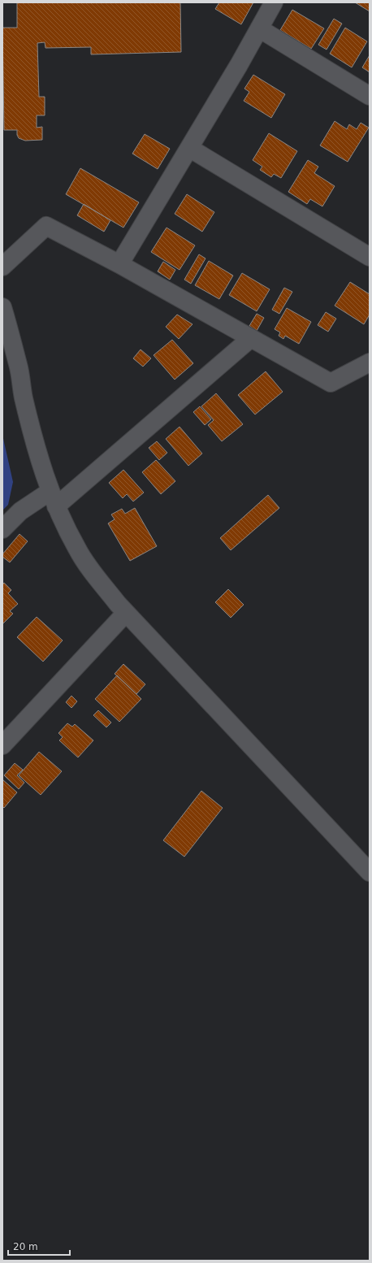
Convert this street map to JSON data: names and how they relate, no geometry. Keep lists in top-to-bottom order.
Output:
{
  "scale_bar": "20 m"
}
